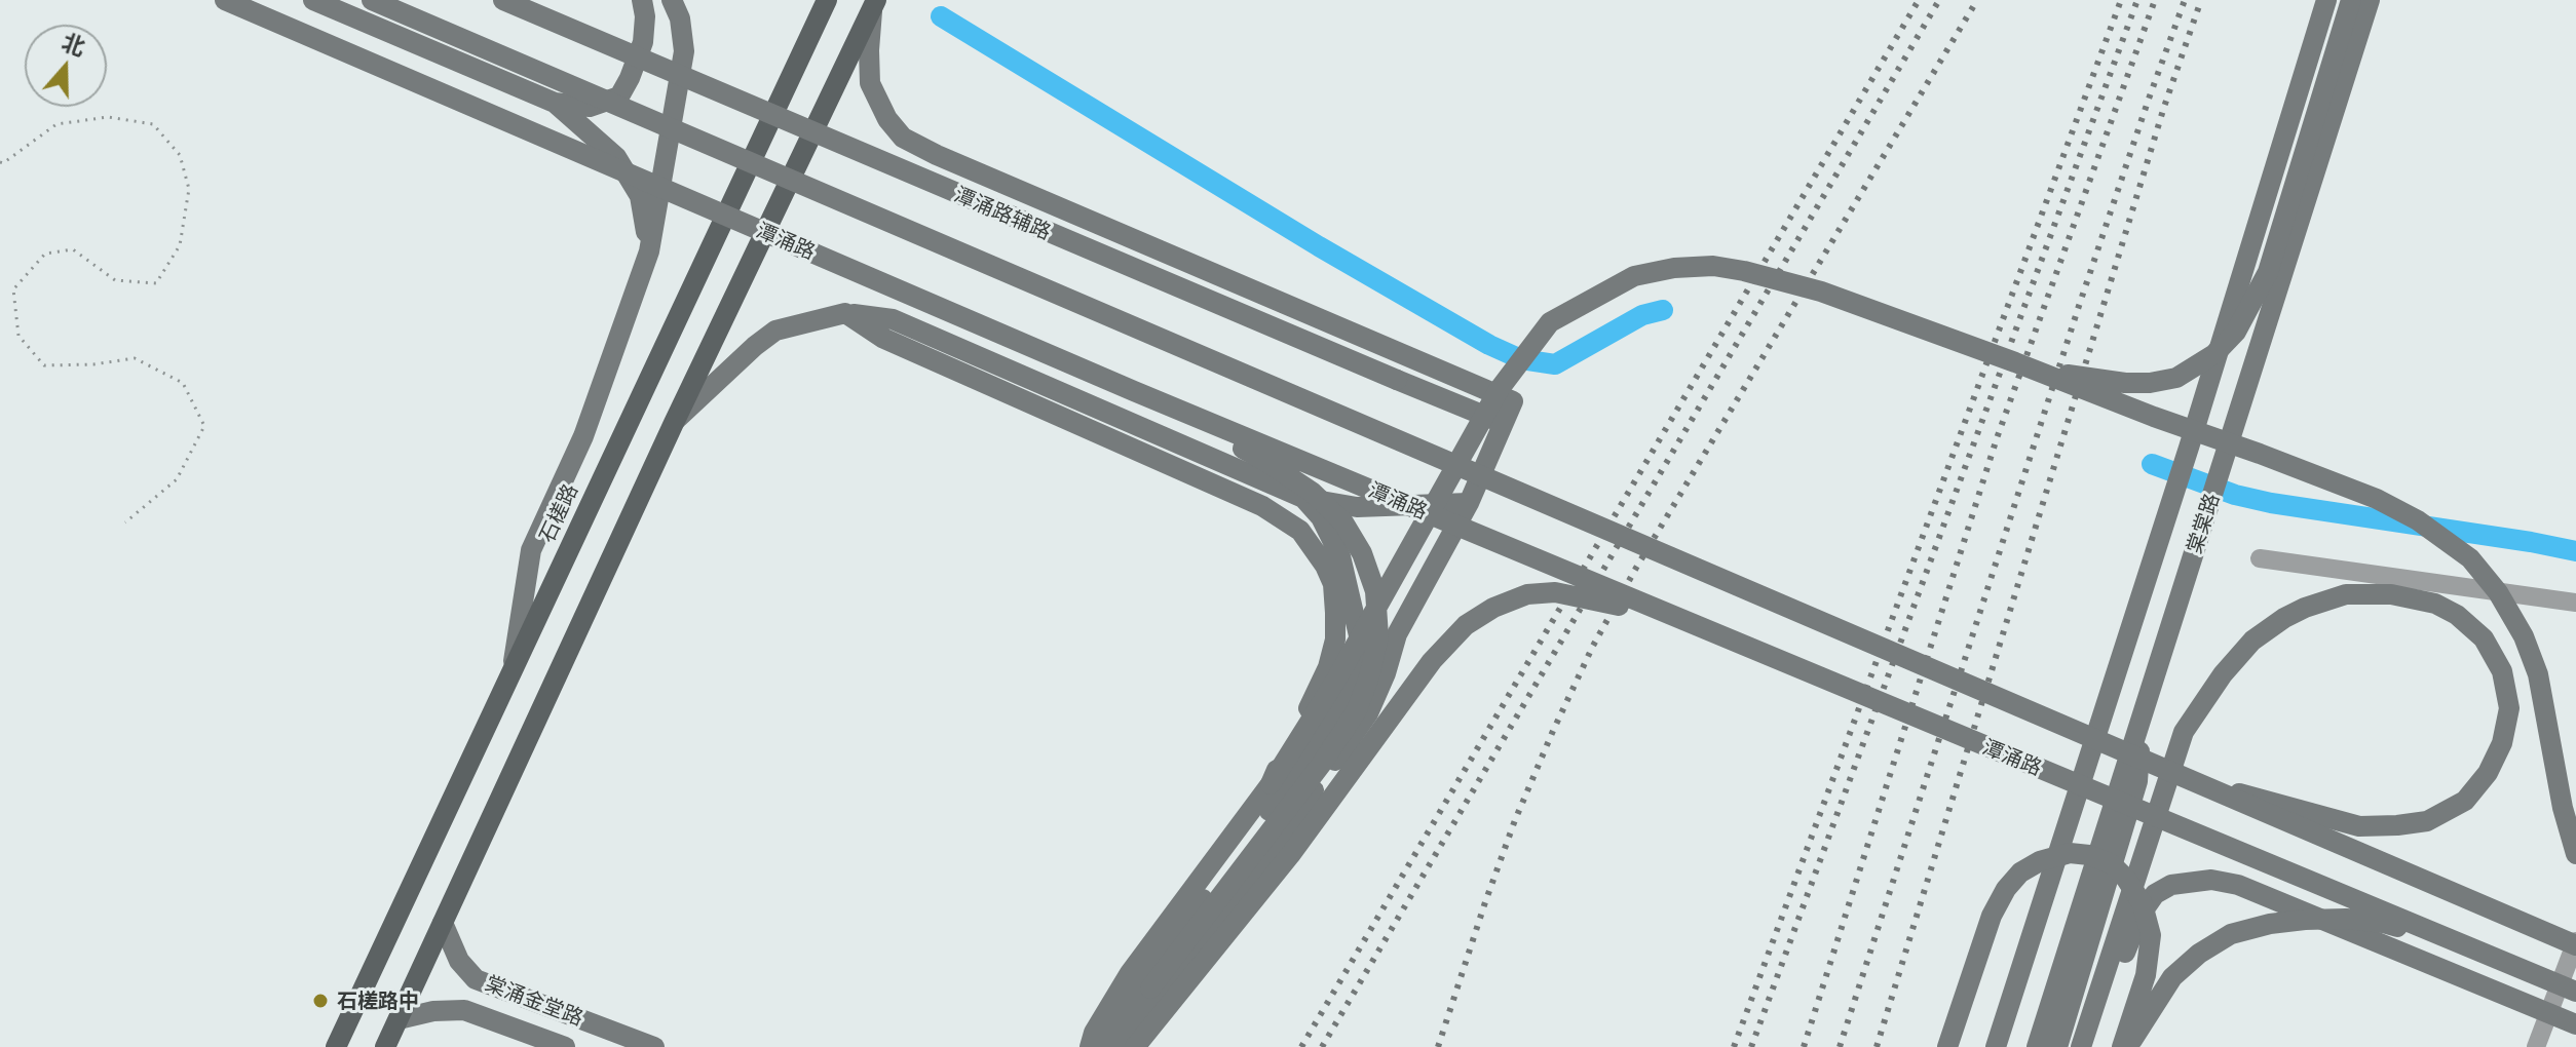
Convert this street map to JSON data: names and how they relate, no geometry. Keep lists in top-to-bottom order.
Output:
{
  "streets": {
    "main road": [
      "潭涌路辅路",
      "潭涌路",
      "石槎路",
      "棠棠路",
      "棠涌金堂路"
    ]
  },
  "places": ["石槎路中"],
  "north": "top"
}
